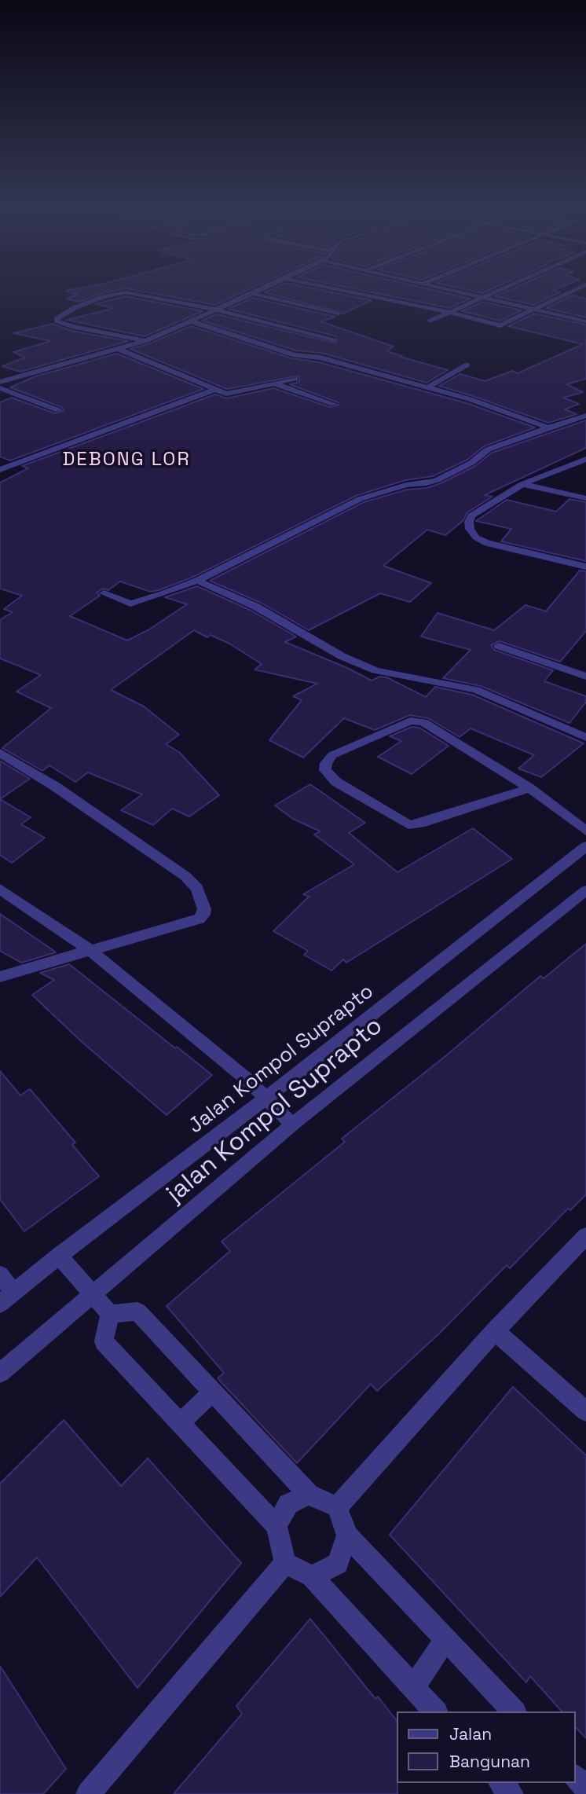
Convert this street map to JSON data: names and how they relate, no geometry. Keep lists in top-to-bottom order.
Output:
{
  "streets": {
    "street": ["Jalan Kompol Suprapto", "jalan Kompol Suprapto"]
  },
  "districts": ["DEBONG LOR"],
  "legend": ["Jalan", "Bangunan"]
}
